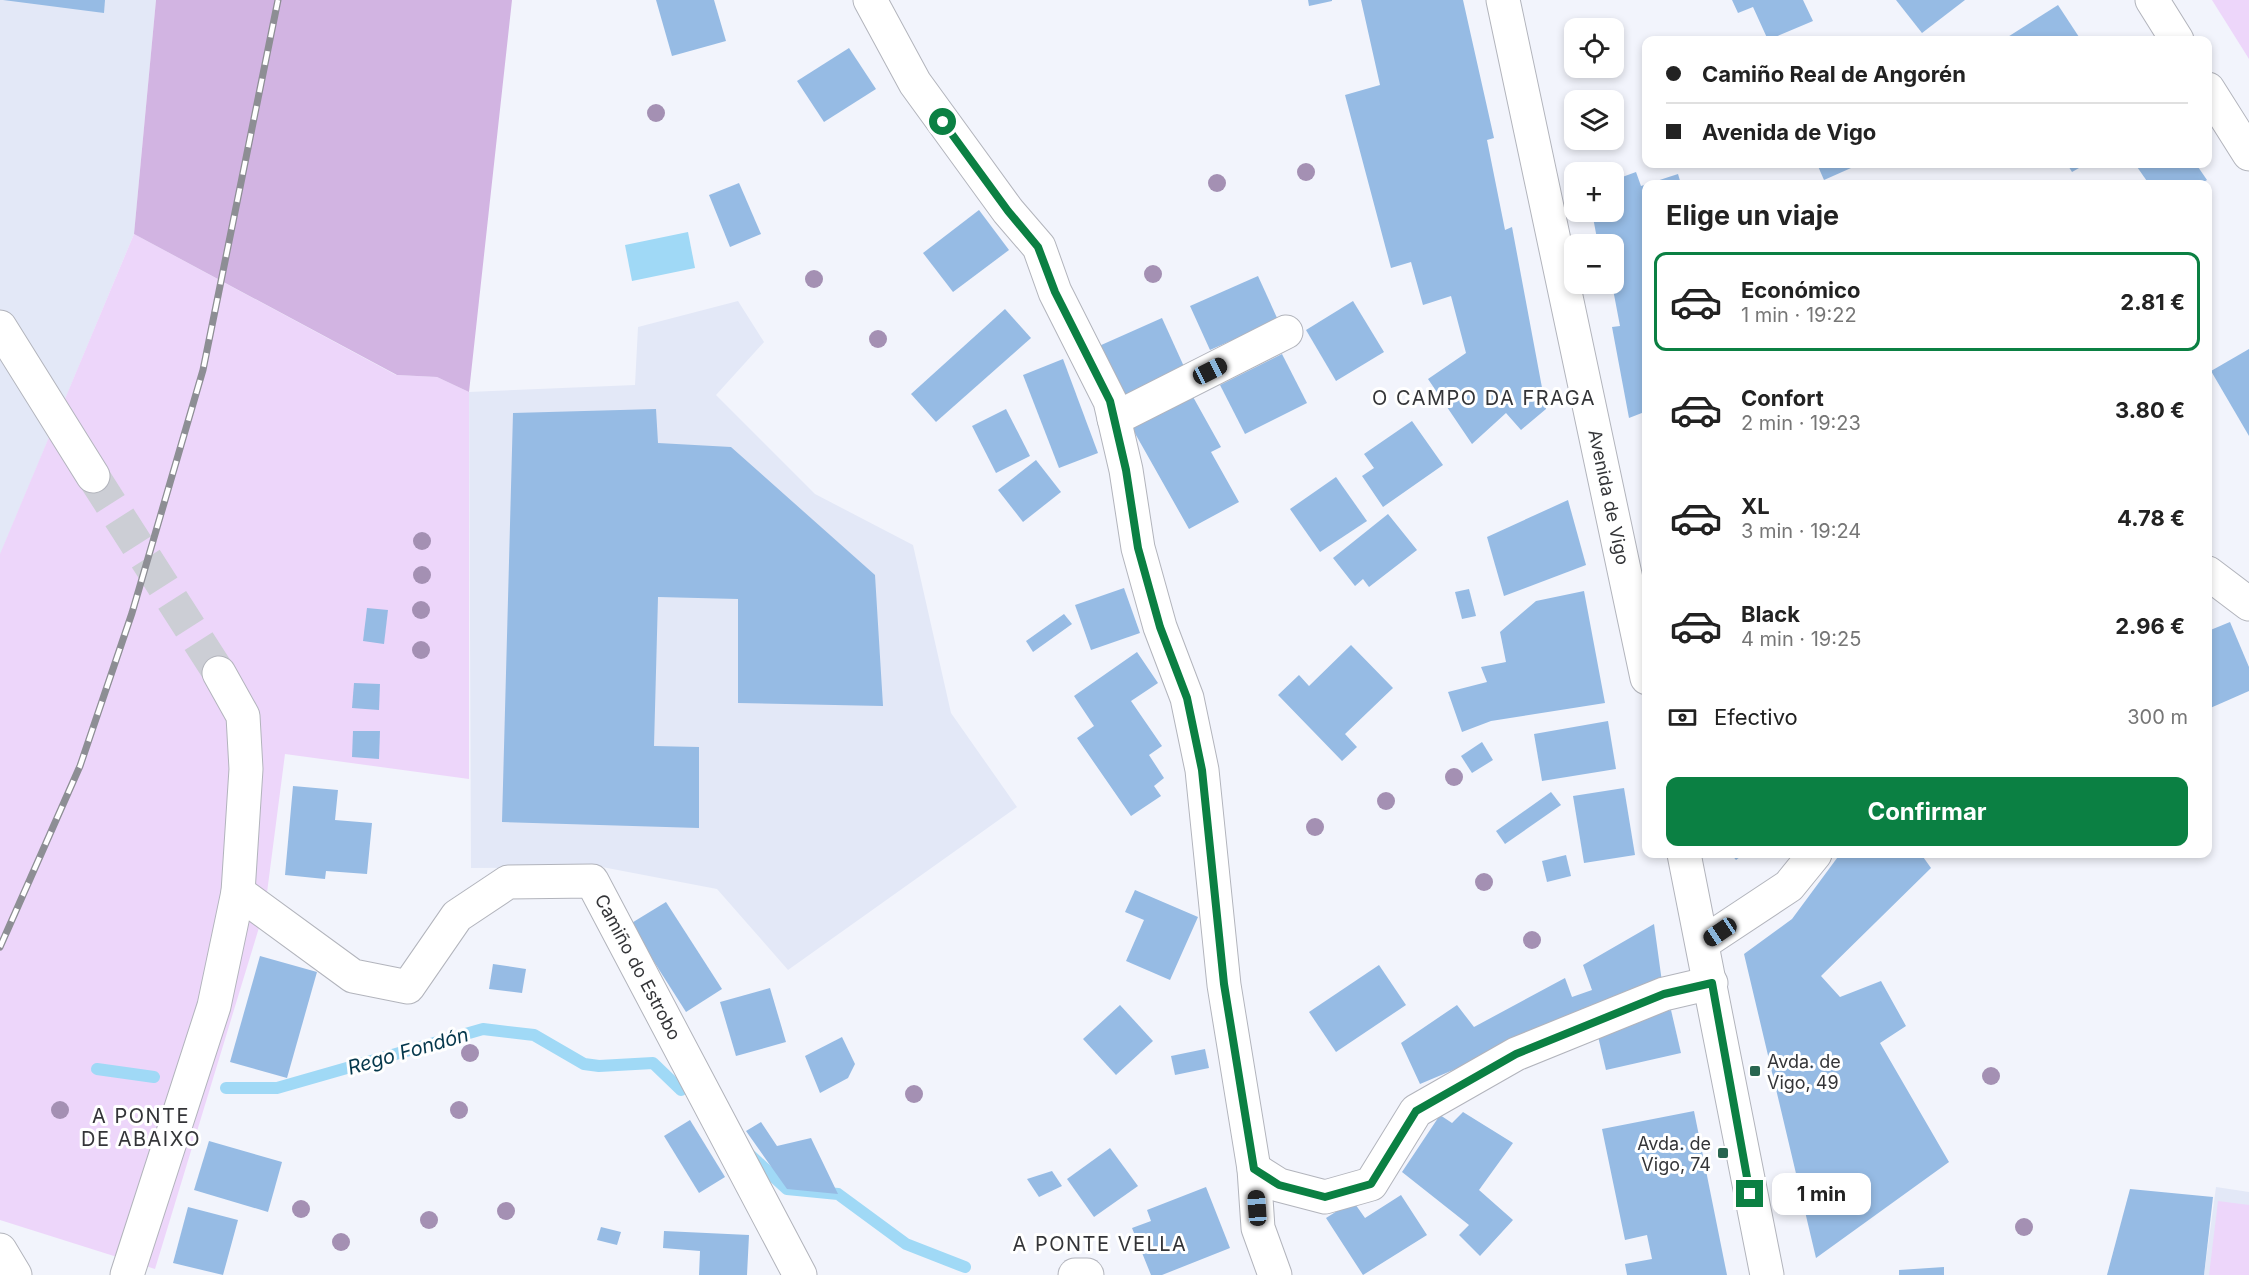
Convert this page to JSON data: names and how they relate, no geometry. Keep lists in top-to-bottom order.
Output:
{
  "streets": {
    "main road": ["Avenida de Vigo", "Camiño do Estrobo"]
  },
  "districts": ["O CAMPO DA FRAGA", "A PONTE DE ABAIXO", "A PONTE VELLA"],
  "water": ["Rego Fondón"],
  "places": {
    "transit": ["Avda. de Vigo, 49", "Avda. de Vigo, 74"]
  },
  "page": {
    "map_buttons": ["+", "−"],
    "banner": ["Camiño Real de Angorén", "Avenida de Vigo"],
    "heading": "Elige un viaje",
    "list": [
      {
        "name": "Económico",
        "note": "1 min · 19:22",
        "value": "2.81 €"
      },
      {
        "name": "Confort",
        "note": "2 min · 19:23",
        "value": "3.80 €"
      },
      {
        "name": "XL",
        "note": "3 min · 19:24",
        "value": "4.78 €"
      },
      {
        "name": "Black",
        "note": "4 min · 19:25",
        "value": "2.96 €"
      }
    ],
    "pay": ["Efectivo", "300 m"],
    "buttons": "Confirmar",
    "bubble": "1 min"
  }
}
